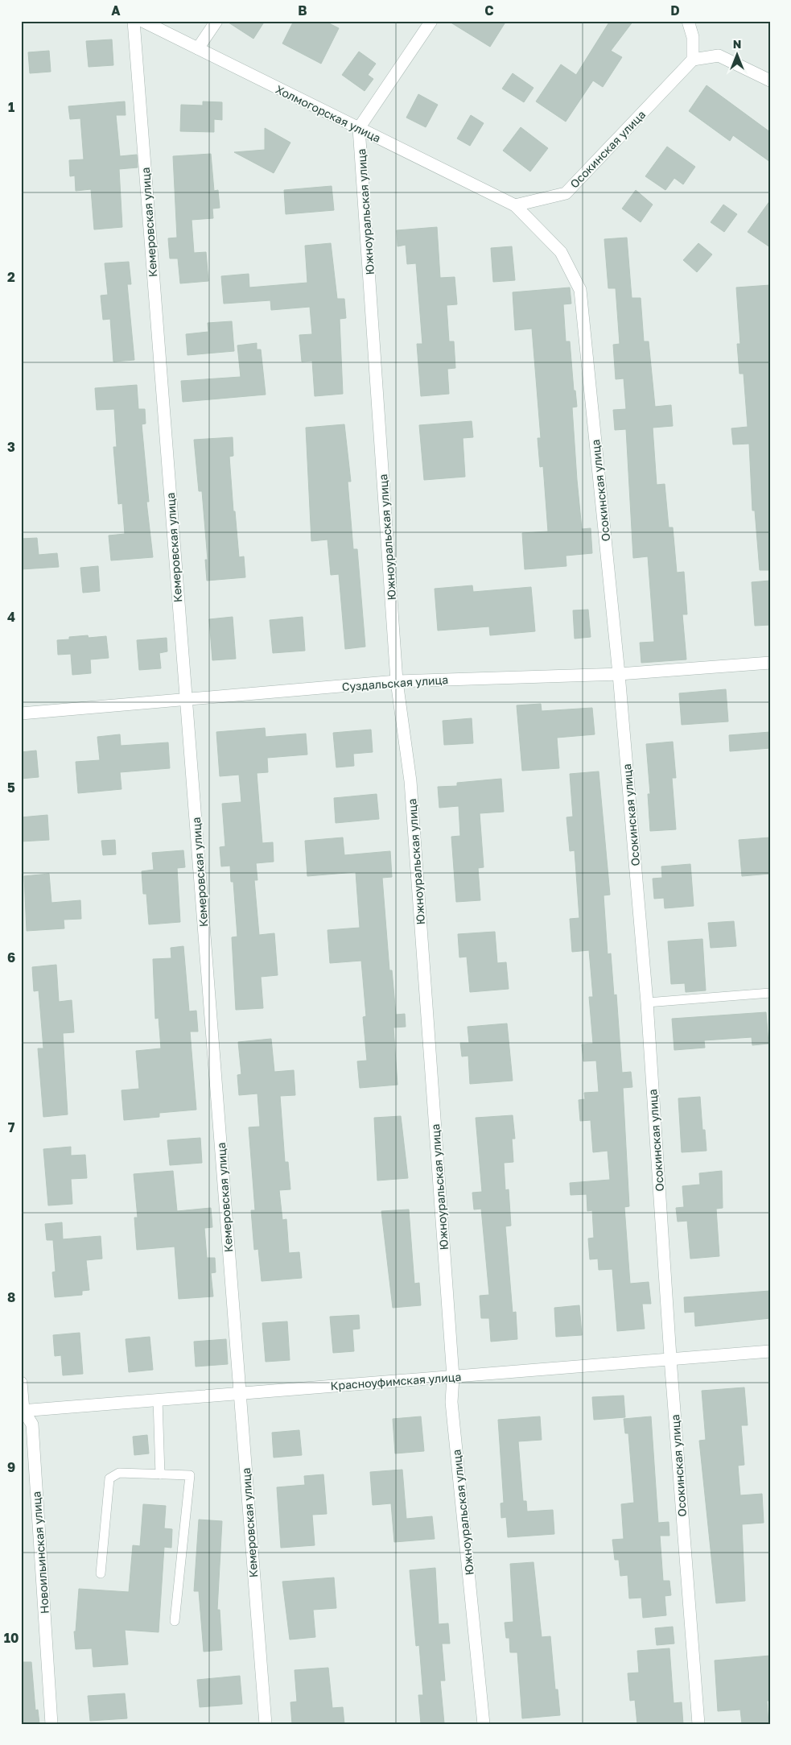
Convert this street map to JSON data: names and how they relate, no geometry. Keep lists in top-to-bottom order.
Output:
{
  "streets": {
    "street": [
      "Холмогорская улица",
      "Осокинская улица",
      "Южноуральская улица",
      "Кемеровская улица",
      "Суздальская улица",
      "Красноуфимская улица",
      "Новоильинская улица"
    ]
  },
  "crossings": [
    ["Холмогорская улица", "Осокинская улица"],
    ["Холмогорская улица", "Южноуральская улица"],
    ["Осокинская улица", "Суздальская улица"],
    ["Осокинская улица", "Красноуфимская улица"],
    ["Южноуральская улица", "Суздальская улица"],
    ["Южноуральская улица", "Красноуфимская улица"],
    ["Кемеровская улица", "Суздальская улица"],
    ["Кемеровская улица", "Красноуфимская улица"],
    ["Красноуфимская улица", "Новоильинская улица"]
  ],
  "north": "top",
  "grid": {
    "columns": [
      "A",
      "B",
      "C",
      "D"
    ],
    "rows": [
      "1",
      "2",
      "3",
      "4",
      "5",
      "6",
      "7",
      "8",
      "9",
      "10"
    ]
  }
}
